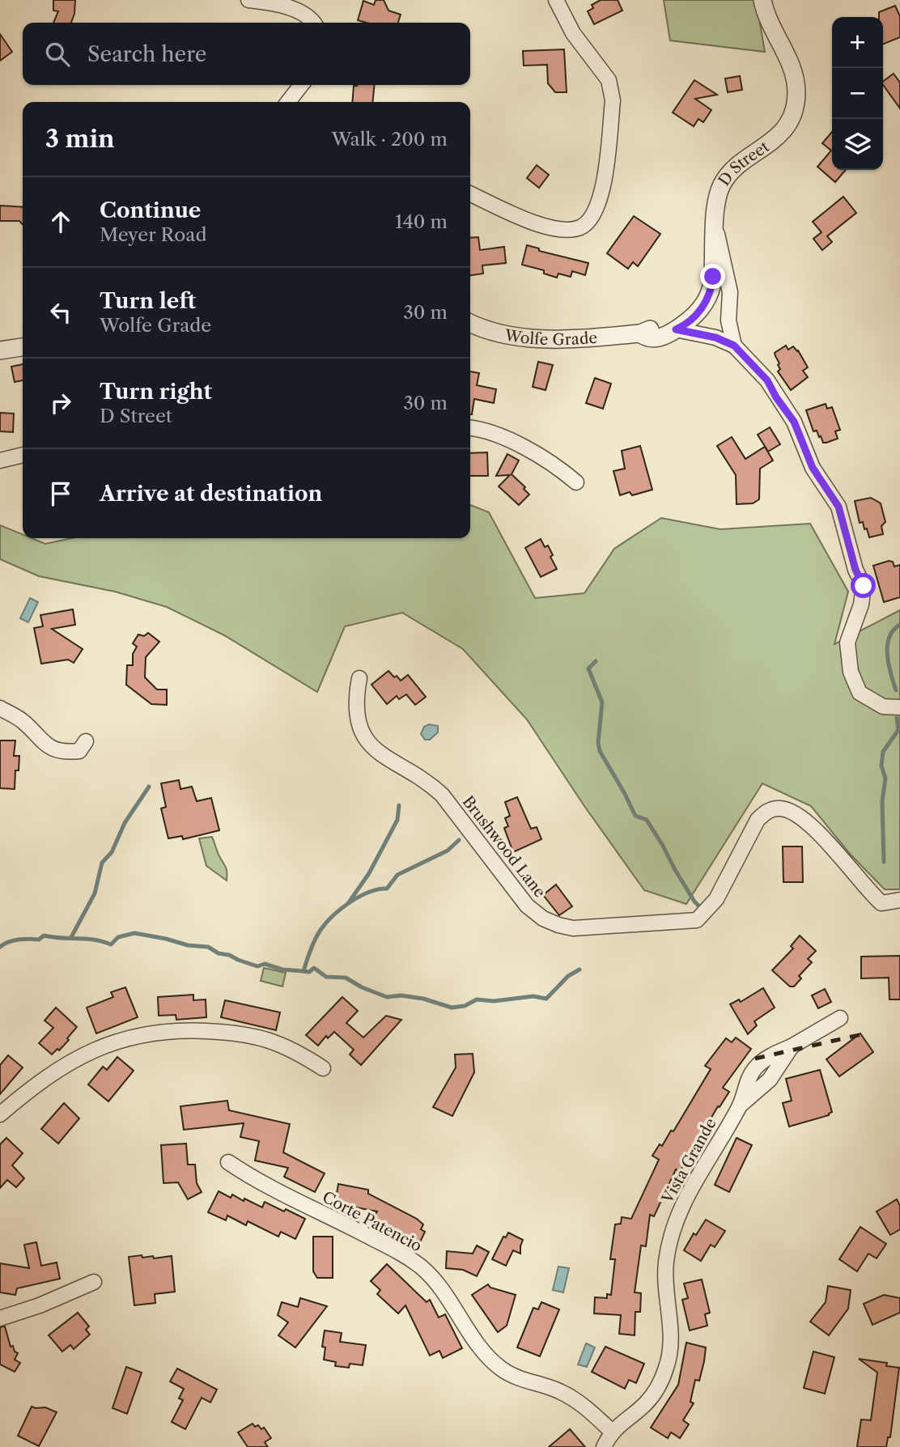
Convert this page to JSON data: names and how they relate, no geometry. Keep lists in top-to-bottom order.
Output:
{
  "streets": {
    "street": [
      "D Street",
      "Wolfe Grade",
      "Brushwood Lane",
      "Vista Grande",
      "Corte Patencio"
    ]
  },
  "crossings": [
    ["D Street", "Wolfe Grade"],
    ["Vista Grande", "Corte Patencio"]
  ],
  "page": {
    "map_buttons": ["+", "−"],
    "search": "Search here",
    "heading": ["3 min", "Walk · 200 m"],
    "list": [
      ["Continue", "Meyer Road", "140 m"],
      ["Turn left", "Wolfe Grade", "30 m"],
      ["Turn right", "D Street", "30 m"],
      "Arrive at destination"
    ]
  }
}
